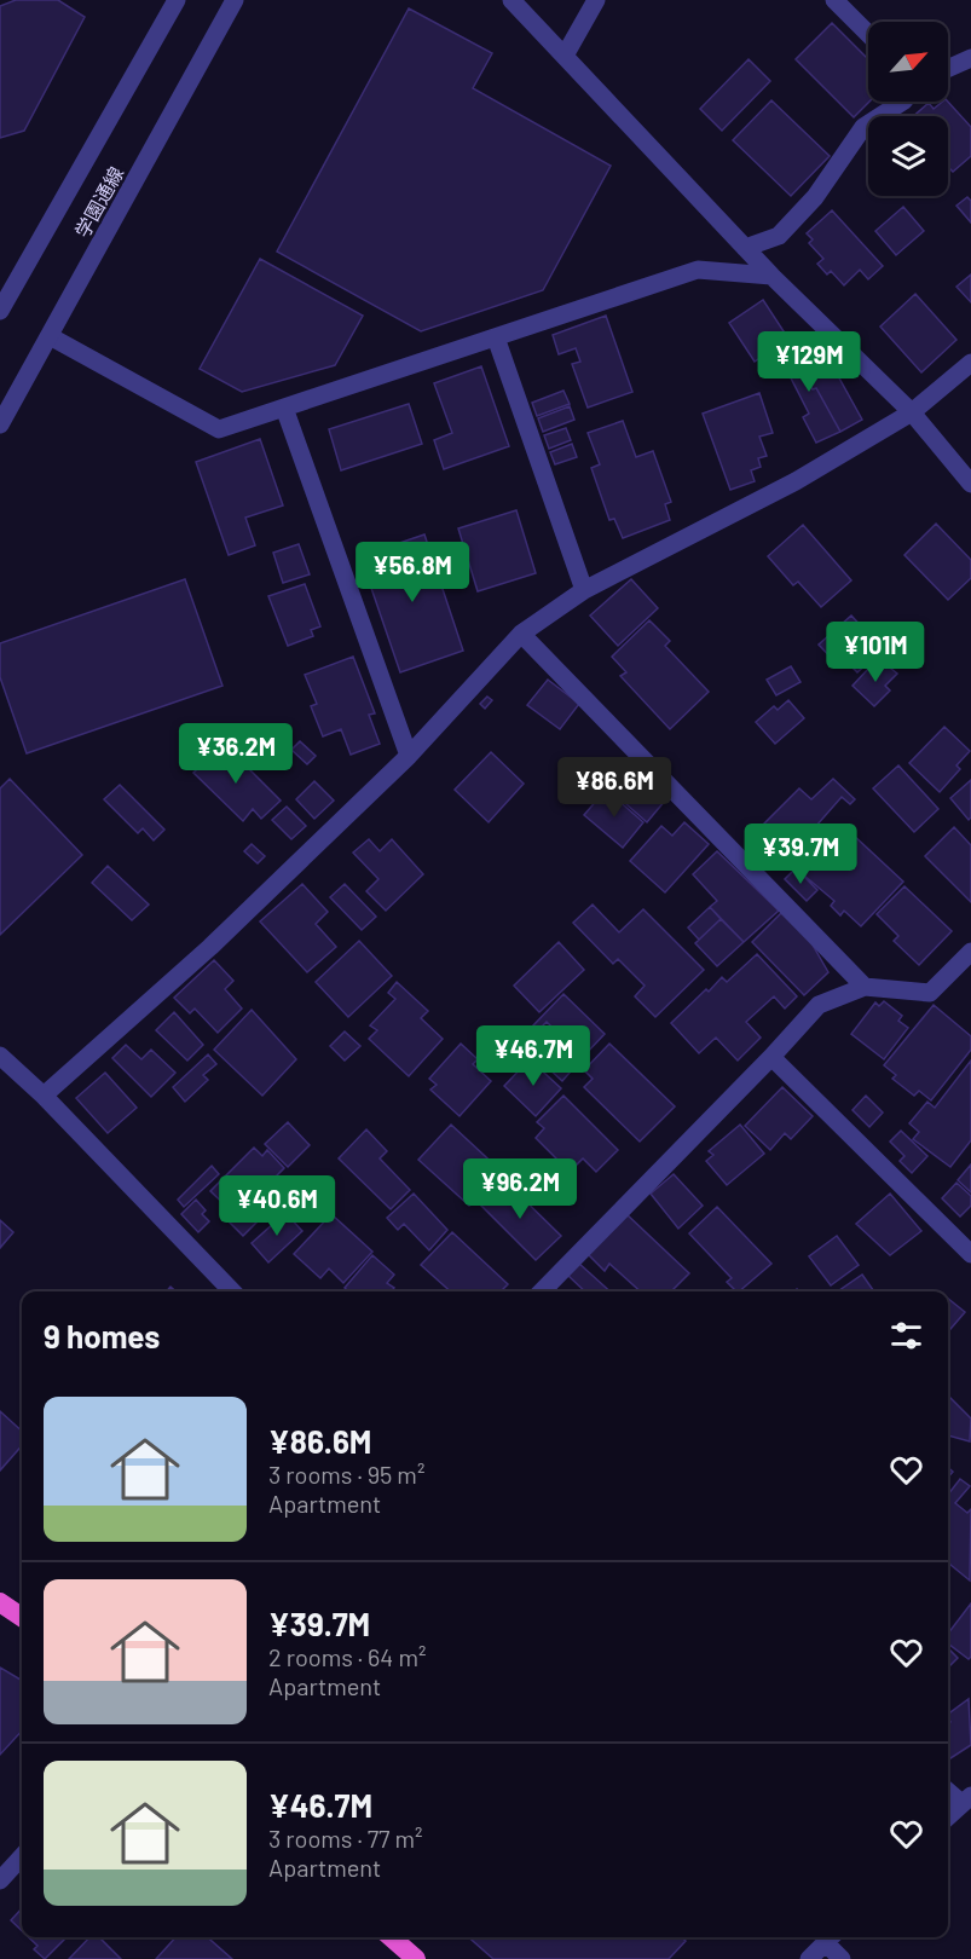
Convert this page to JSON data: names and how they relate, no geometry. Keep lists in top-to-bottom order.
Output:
{
  "streets": {
    "street": ["学園通線"]
  },
  "north": "top right",
  "page": {
    "price": [
      "¥129M",
      "¥56.8M",
      "¥101M",
      "¥36.2M",
      "¥86.6M",
      "¥39.7M",
      "¥46.7M",
      "¥96.2M",
      "¥40.6M"
    ],
    "heading": "9 homes",
    "list": [
      {
        "name": "¥86.6M",
        "note": "3 rooms · 95 m² · Apartment"
      },
      {
        "name": "¥39.7M",
        "note": "2 rooms · 64 m² · Apartment"
      },
      {
        "name": "¥46.7M",
        "note": "3 rooms · 77 m² · Apartment"
      }
    ]
  }
}
